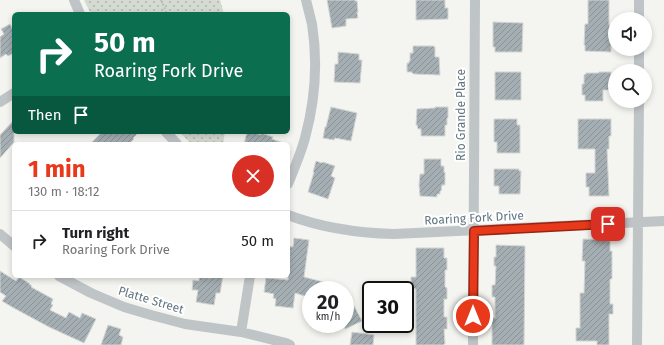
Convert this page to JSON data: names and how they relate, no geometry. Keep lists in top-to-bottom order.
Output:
{
  "streets": {
    "street": ["Rio Grande Place", "Roaring Fork Drive", "Platte Street"]
  },
  "crossings": [
    ["Rio Grande Place", "Roaring Fork Drive"]
  ],
  "page": {
    "turn": ["50 m", "Roaring Fork Drive"],
    "then": "Then",
    "heading": ["1 min", "130 m · 18:12"],
    "list": [
      {
        "name": "Turn right",
        "note": "Roaring Fork Drive",
        "value": "50 m"
      }
    ],
    "speed": "20 km/h",
    "limit": "30"
  }
}
